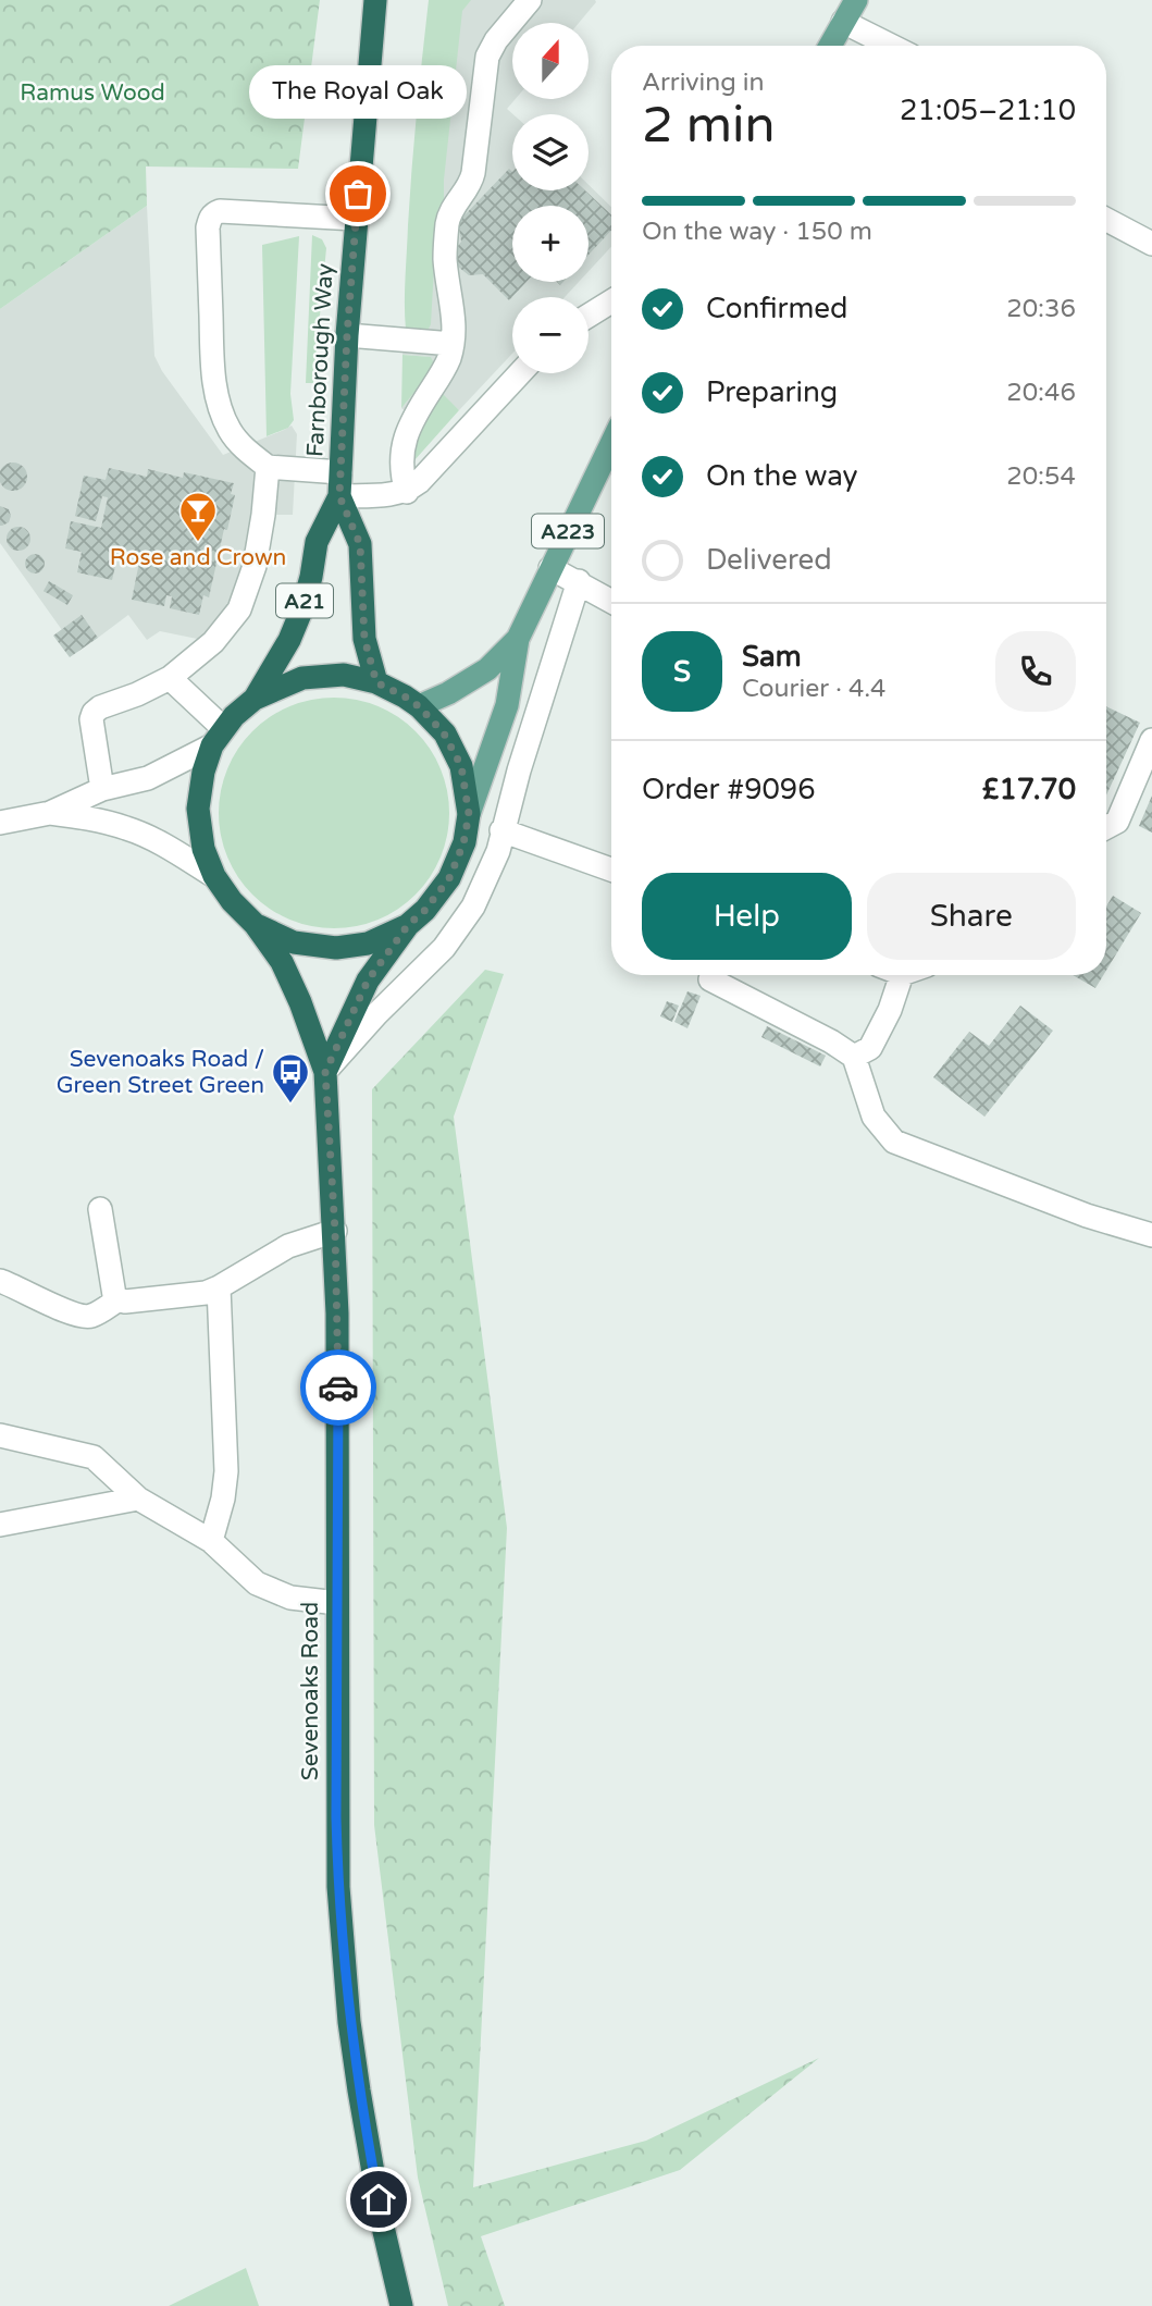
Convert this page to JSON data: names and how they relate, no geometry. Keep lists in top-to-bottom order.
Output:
{
  "streets": {
    "highway": ["Farnborough Way", "A21", "Sevenoaks Road"],
    "main road": ["A223"]
  },
  "crossings": [
    ["Farnborough Way", "A223"]
  ],
  "parks": ["Ramus Wood"],
  "places": {
    "other": ["The Royal Oak"],
    "bar": ["Rose and Crown"],
    "bus stop": ["Sevenoaks Road / Green Street Green"]
  },
  "north": "top",
  "page": {
    "map_buttons": ["+", "−"],
    "heading": ["2 min", "Arriving in", "21:05–21:10"],
    "panel": [
      "Sam",
      "Courier · 4.4",
      "Order #9096",
      "£17.70"
    ],
    "bubble": "The Royal Oak",
    "bar": "On the way · 150 m",
    "list": [
      ["Confirmed", "20:36"],
      ["Preparing", "20:46"],
      ["On the way", "20:54"],
      "Delivered"
    ],
    "round": "S",
    "buttons": ["Help", "Share"]
  }
}
